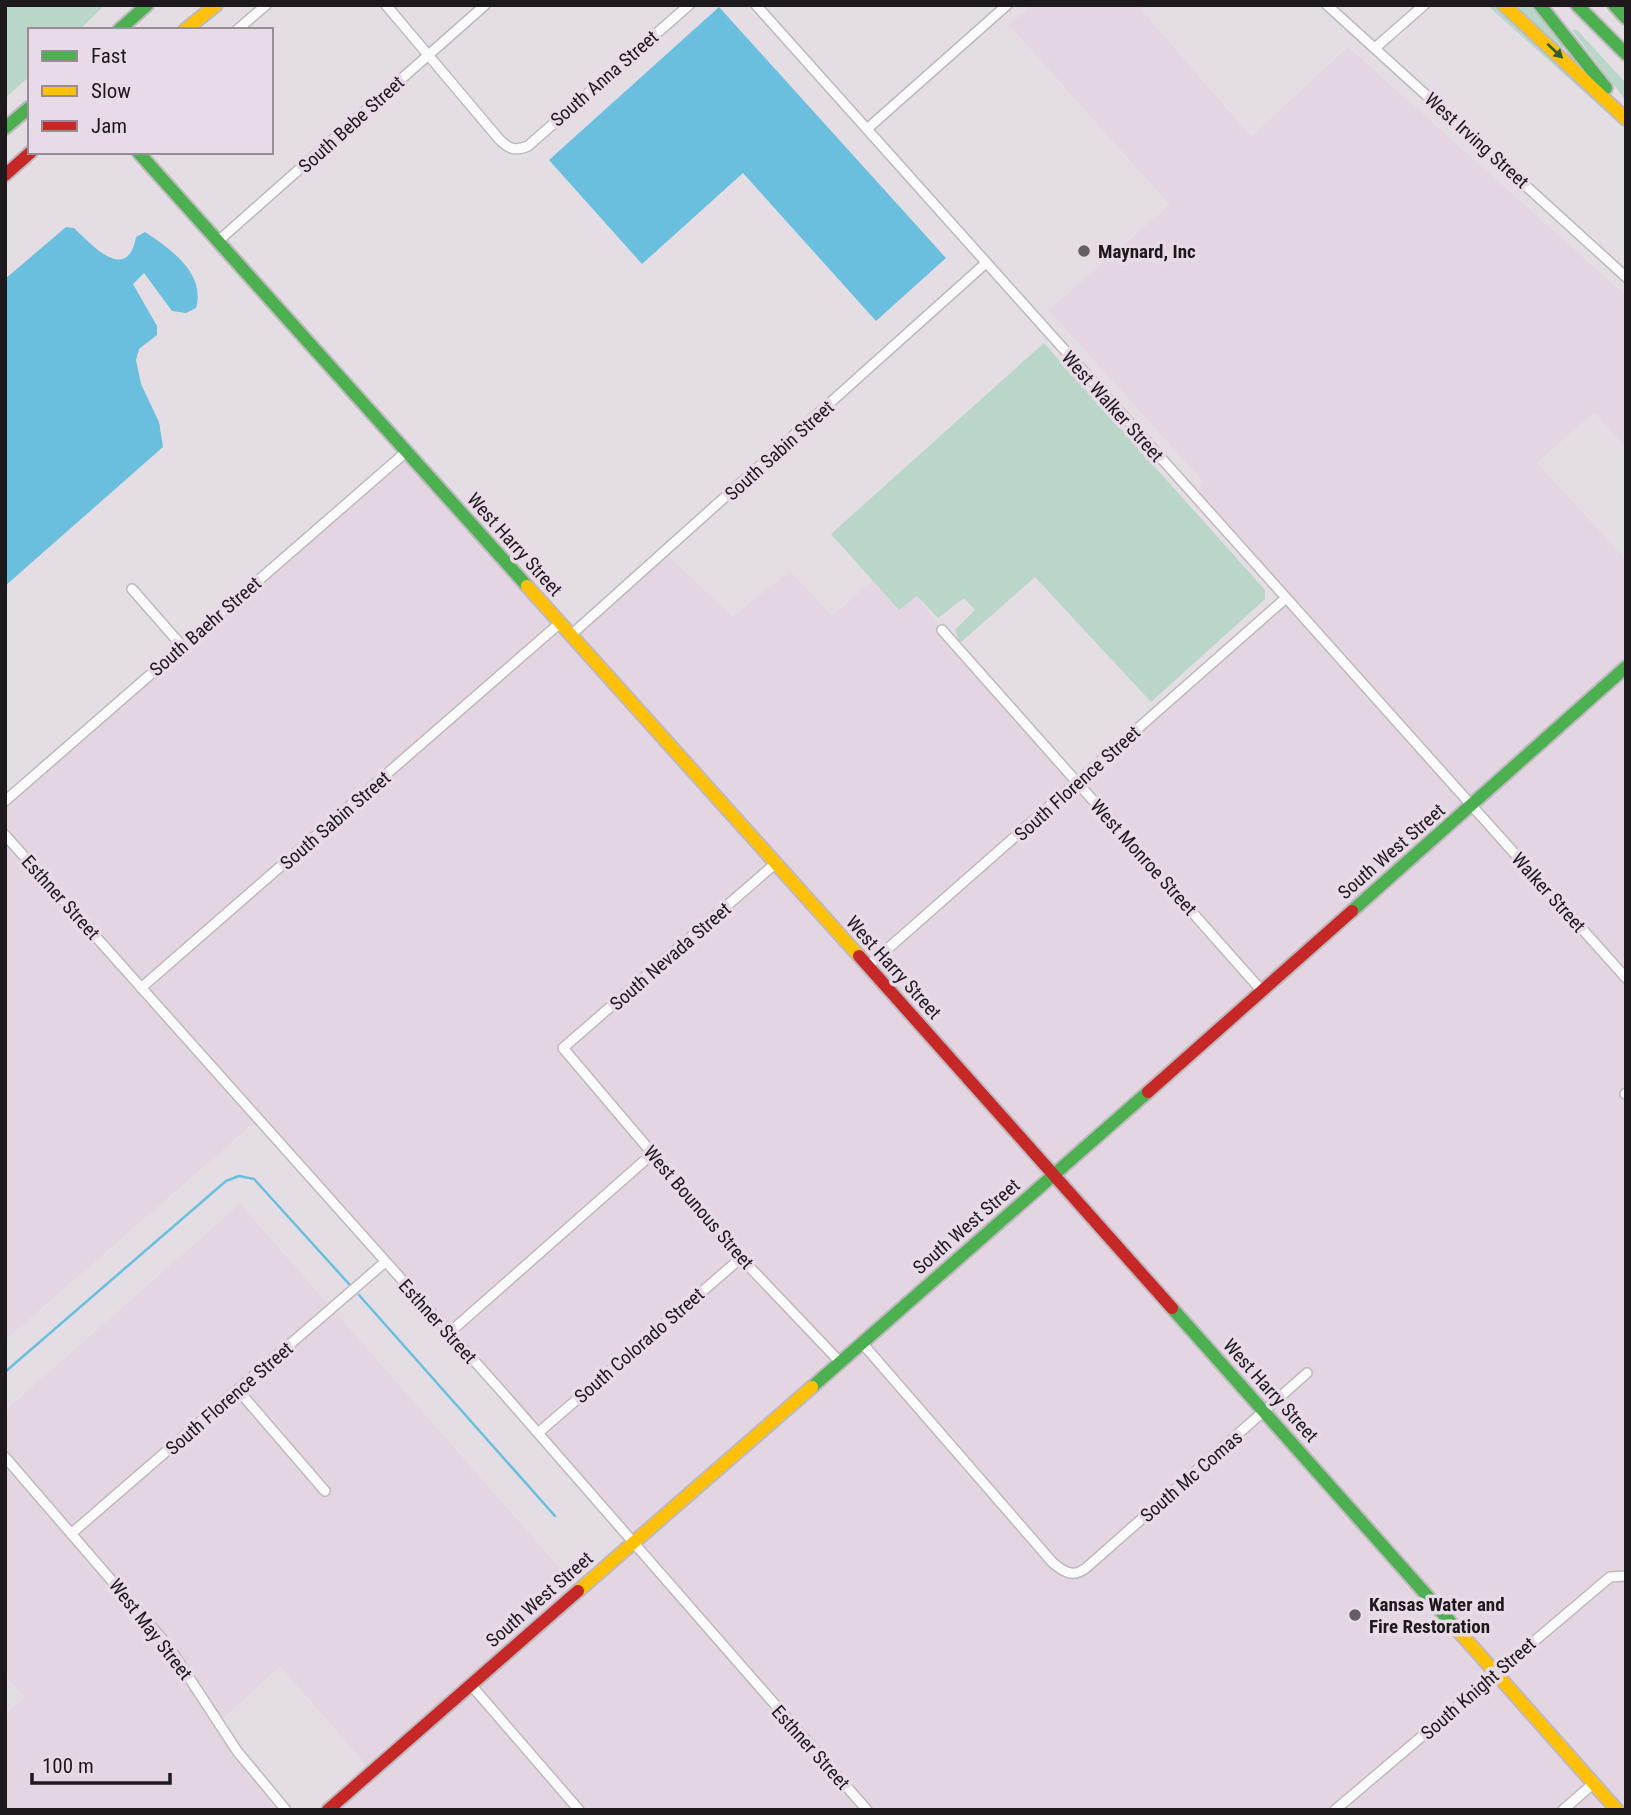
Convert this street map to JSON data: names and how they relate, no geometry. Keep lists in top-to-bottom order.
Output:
{
  "streets": {
    "main road": ["West Harry Street", "South West Street"],
    "street": [
      "South Anna Street",
      "South Bebe Street",
      "West Irving Street",
      "West Walker Street",
      "South Sabin Street",
      "South Baehr Street",
      "South Florence Street",
      "West Monroe Street",
      "Walker Street",
      "Esthner Street",
      "South Nevada Street",
      "West Bounous Street",
      "South Colorado Street",
      "South Mc Comas",
      "West May Street",
      "South Knight Street"
    ]
  },
  "crossings": [
    ["South Anna Street", "South Bebe Street"],
    ["South Bebe Street", "West Harry Street"],
    ["West Walker Street", "South Sabin Street"],
    ["West Walker Street", "South Florence Street"],
    ["West Walker Street", "South West Street"],
    ["West Walker Street", "Walker Street"],
    ["South Sabin Street", "West Harry Street"],
    ["South Sabin Street", "Esthner Street"],
    ["West Harry Street", "South Baehr Street"],
    ["West Harry Street", "South Florence Street"],
    ["West Harry Street", "South West Street"],
    ["West Harry Street", "South Nevada Street"],
    ["West Harry Street", "South Mc Comas"],
    ["West Harry Street", "South Knight Street"],
    ["South Florence Street", "West Monroe Street"],
    ["South Florence Street", "Esthner Street"],
    ["South Florence Street", "West May Street"],
    ["South West Street", "West Monroe Street"],
    ["South West Street", "Walker Street"],
    ["South West Street", "Esthner Street"],
    ["South West Street", "West Bounous Street"],
    ["South West Street", "South Mc Comas"],
    ["Esthner Street", "South Colorado Street"],
    ["South Nevada Street", "West Bounous Street"],
    ["West Bounous Street", "South Colorado Street"]
  ],
  "places": ["Maynard, Inc", "Kansas Water and Fire Restoration"],
  "legend": ["Fast", "Slow", "Jam"],
  "scale_bar": "100 m"
}
